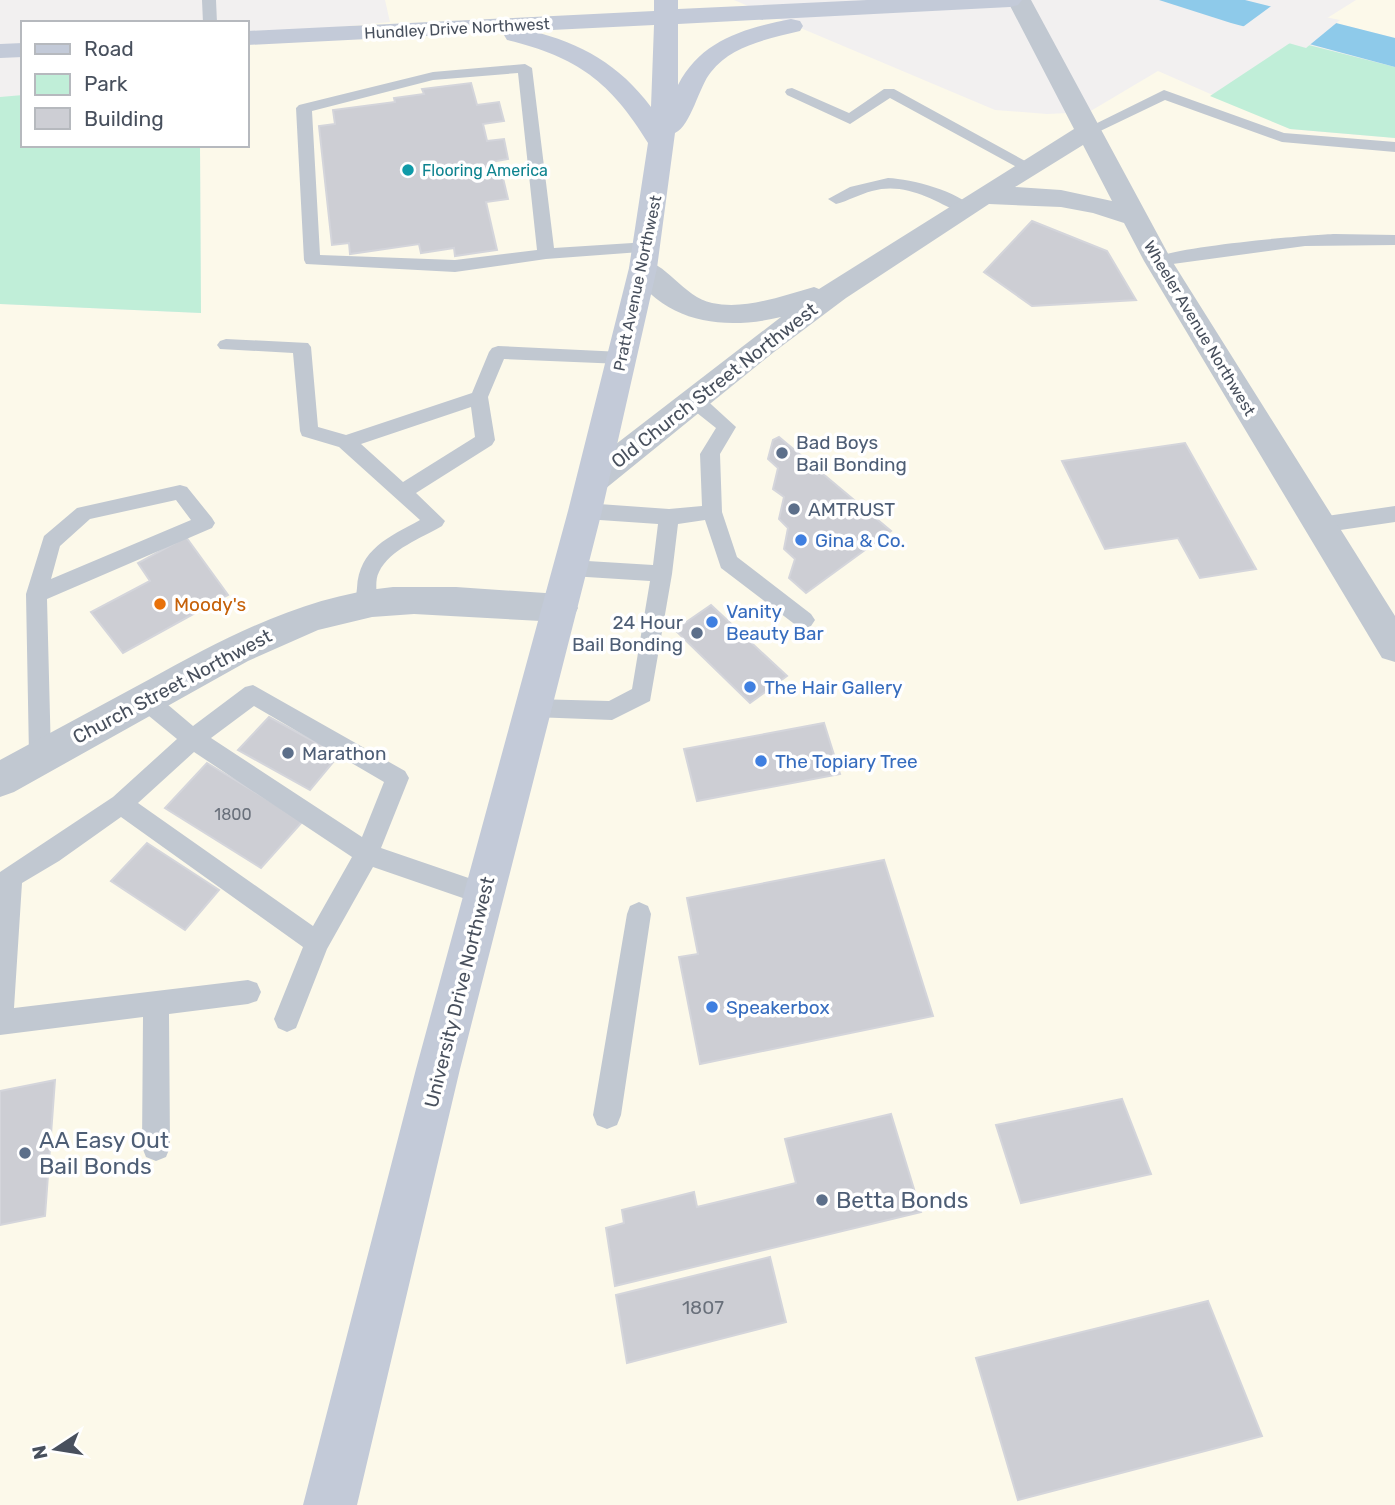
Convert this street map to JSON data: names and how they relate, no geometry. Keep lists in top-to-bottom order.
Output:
{
  "streets": {
    "main road": ["Hundley Drive Northwest", "Pratt Avenue Northwest", "University Drive Northwest"],
    "street": ["Wheeler Avenue Northwest", "Old Church Street Northwest", "Church Street Northwest"]
  },
  "crossings": [
    ["Hundley Drive Northwest", "Pratt Avenue Northwest"],
    ["Pratt Avenue Northwest", "Old Church Street Northwest"],
    ["Pratt Avenue Northwest", "University Drive Northwest"],
    ["Wheeler Avenue Northwest", "Old Church Street Northwest"],
    ["Old Church Street Northwest", "University Drive Northwest"],
    ["Church Street Northwest", "University Drive Northwest"]
  ],
  "places": [
    "Flooring America",
    "Bad Boys Bail Bonding",
    "AMTRUST",
    "Gina & Co.",
    "Moody's",
    "Vanity Beauty Bar",
    "24 Hour Bail Bonding",
    "The Hair Gallery",
    "Marathon",
    "The Topiary Tree",
    "Speakerbox",
    "AA Easy Out Bail Bonds",
    "Betta Bonds"
  ],
  "house_numbers": ["1800", "1807"],
  "legend": ["Road", "Park", "Building"],
  "north": "left"
}
